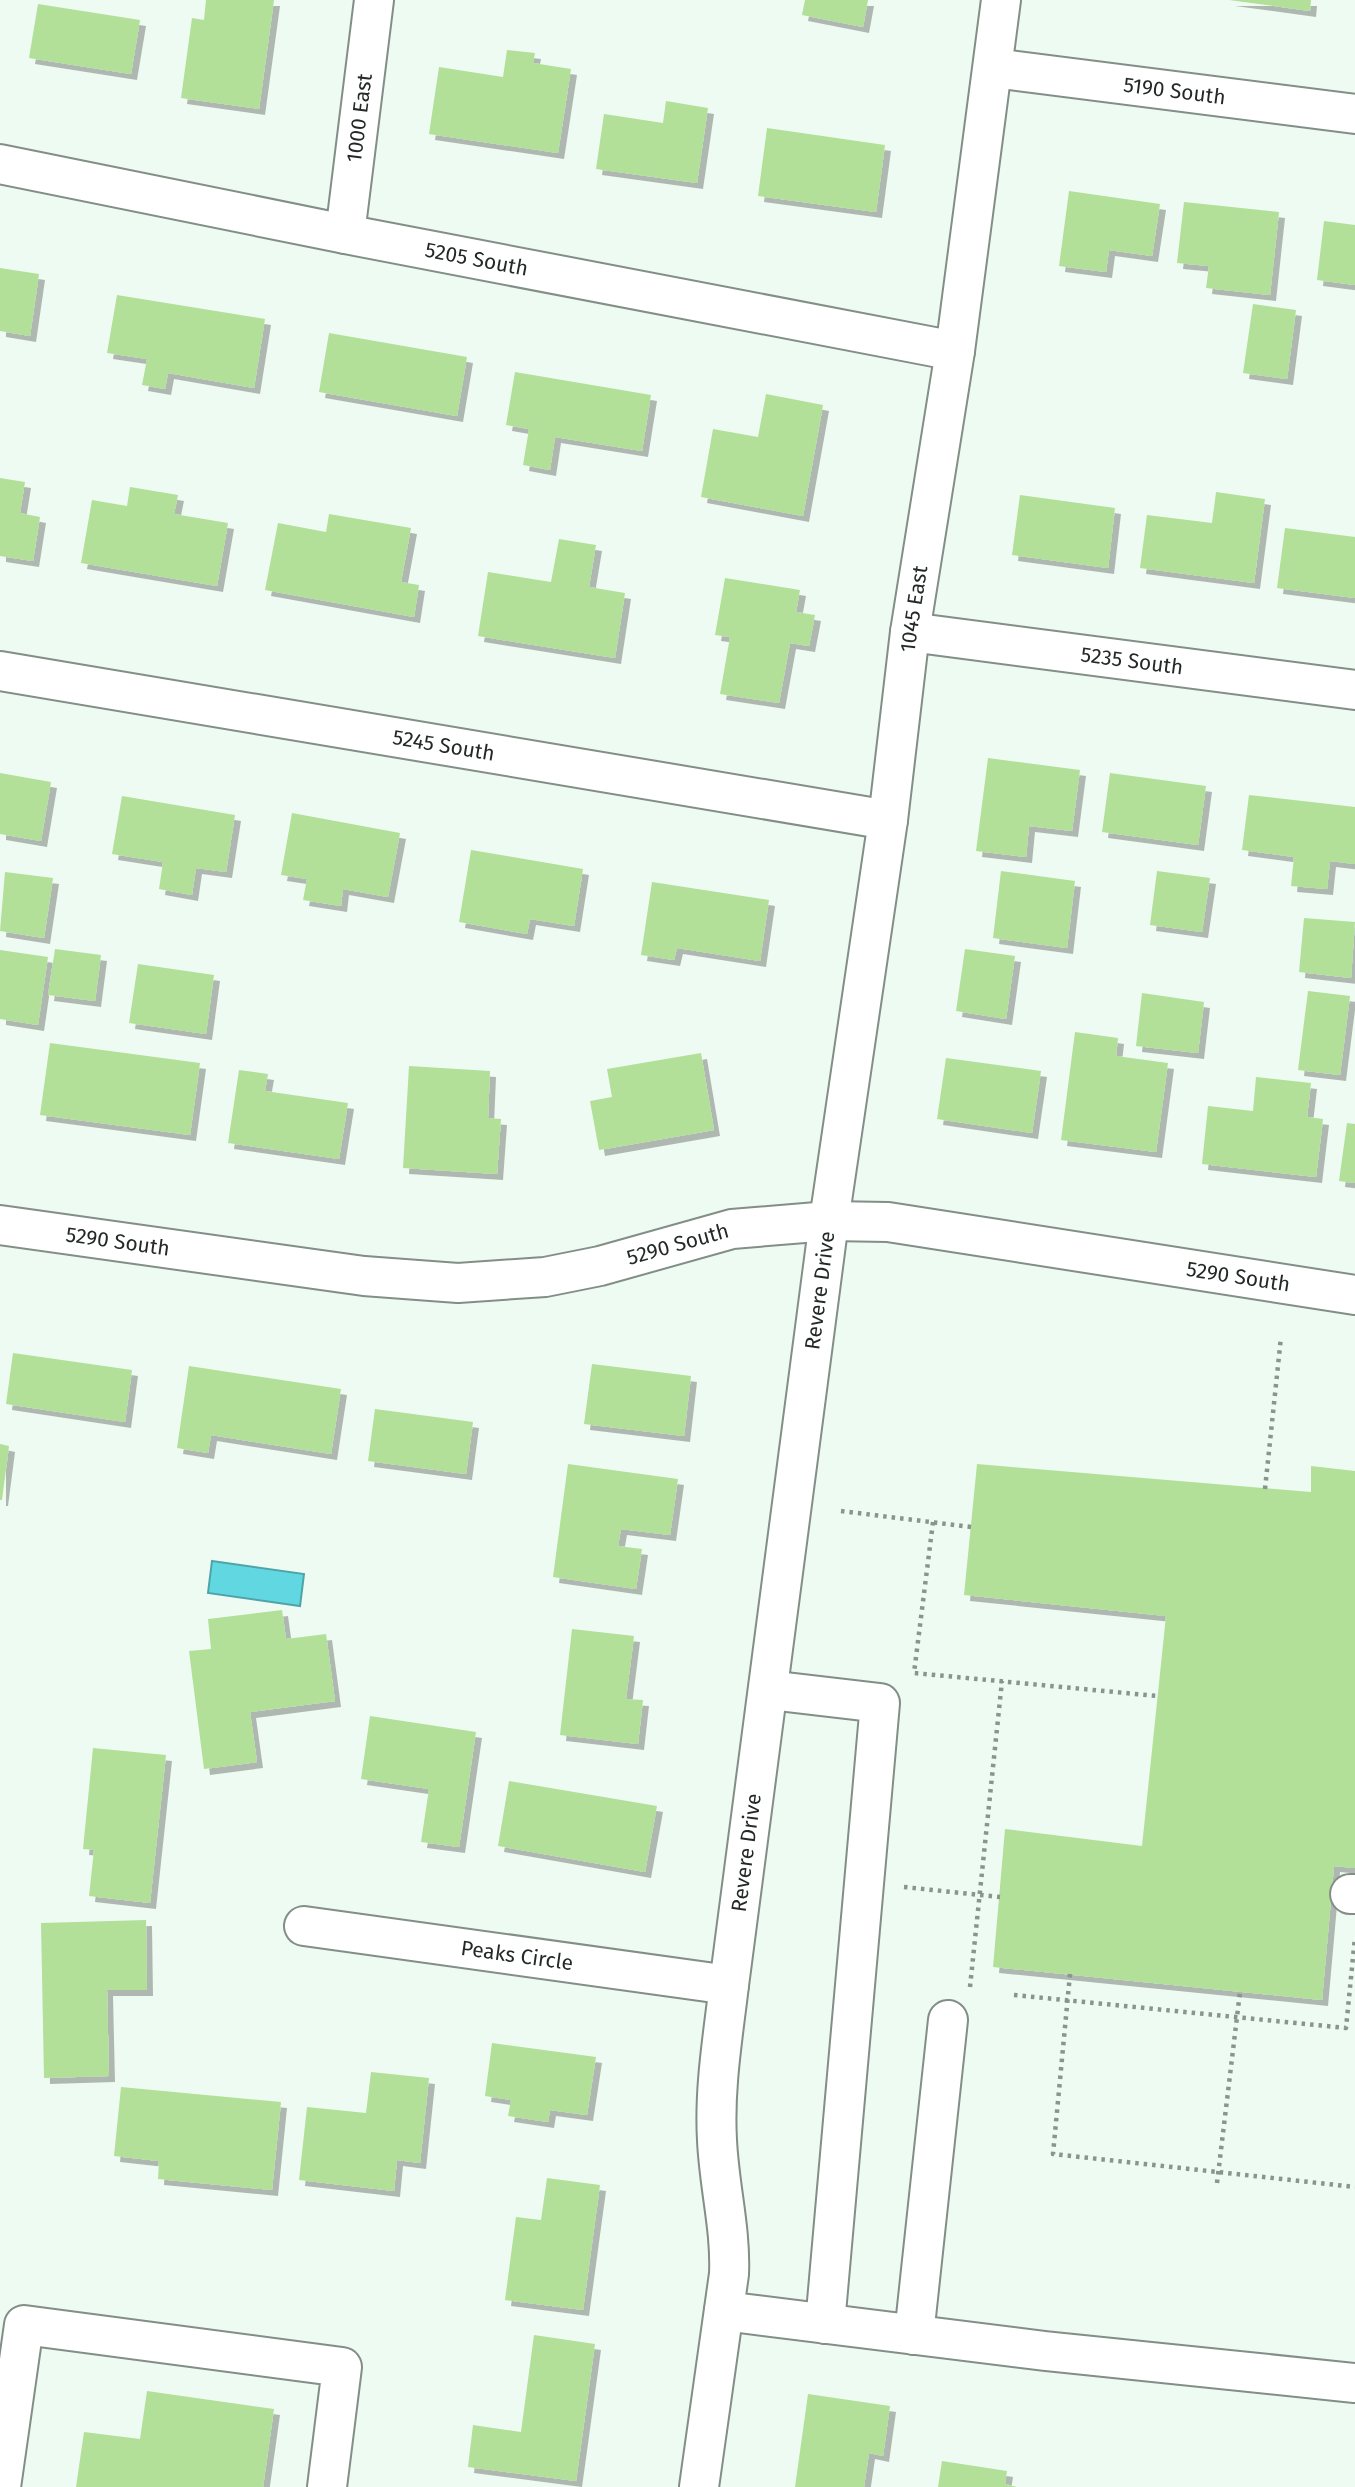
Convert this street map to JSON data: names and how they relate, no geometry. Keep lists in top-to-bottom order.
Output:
{
  "streets": {
    "street": [
      "5190 South",
      "1000 East",
      "5205 South",
      "1045 East",
      "5235 South",
      "5245 South",
      "5290 South",
      "Revere Drive",
      "Peaks Circle"
    ]
  },
  "crossings": [
    ["5190 South", "1045 East"],
    ["1000 East", "5205 South"],
    ["5205 South", "1045 East"],
    ["1045 East", "5235 South"],
    ["1045 East", "5245 South"],
    ["1045 East", "5290 South"],
    ["1045 East", "Revere Drive"],
    ["5290 South", "Revere Drive"],
    ["Revere Drive", "Peaks Circle"]
  ]
}
